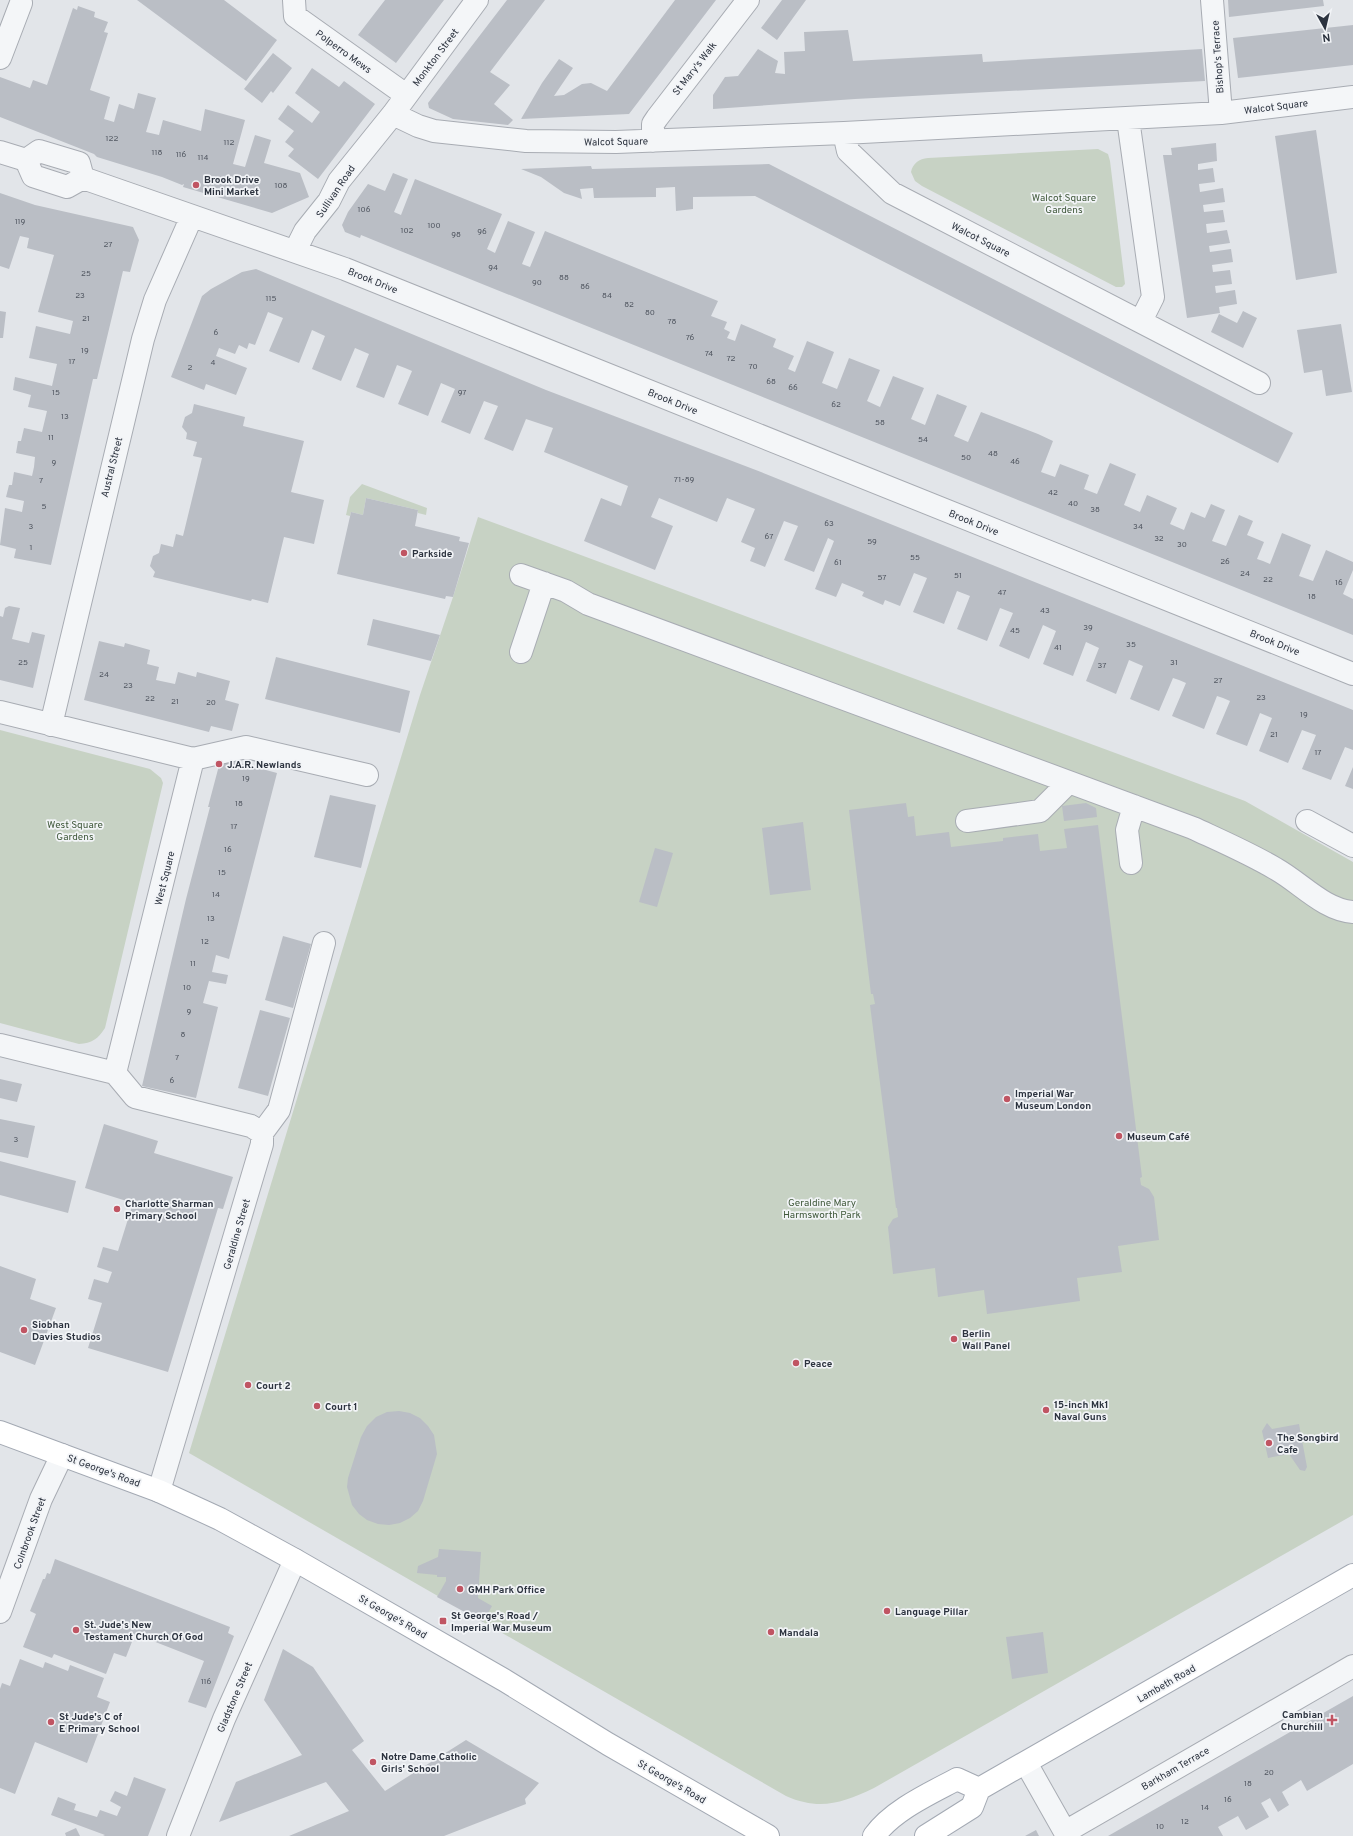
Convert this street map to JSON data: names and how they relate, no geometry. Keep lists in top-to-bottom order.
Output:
{
  "streets": {
    "main road": ["St George's Road", "Lambeth Road"],
    "street": [
      "Polperro Mews",
      "Monkton Street",
      "Bishop's Terrace",
      "St Mary's Walk",
      "Walcot Square",
      "Sullivan Road",
      "Brook Drive",
      "Austral Street",
      "West Square",
      "Geraldine Street",
      "Colnbrook Street",
      "Gladstone Street",
      "Barkham Terrace"
    ]
  },
  "crossings": [
    ["Polperro Mews", "Monkton Street"],
    ["Monkton Street", "Walcot Square"],
    ["Monkton Street", "Sullivan Road"],
    ["Bishop's Terrace", "Walcot Square"],
    ["St Mary's Walk", "Walcot Square"],
    ["Walcot Square", "Sullivan Road"],
    ["Sullivan Road", "Brook Drive"],
    ["Brook Drive", "Austral Street"],
    ["Geraldine Street", "St George's Road"],
    ["St George's Road", "Colnbrook Street"],
    ["St George's Road", "Gladstone Street"],
    ["Lambeth Road", "Barkham Terrace"]
  ],
  "parks": ["Walcot Square Gardens", "West Square Gardens", "Geraldine Mary Harmsworth Park"],
  "places": {
    "other": [
      "Brook Drive Mini Market",
      "Parkside",
      "J.A.R. Newlands",
      "Imperial War Museum London",
      "Museum Café",
      "Charlotte Sharman Primary School",
      "Siobhan Davies Studios",
      "Berlin Wall Panel",
      "Peace",
      "Court 2",
      "Court 1",
      "15-inch Mk1 Naval Guns",
      "The Songbird Cafe",
      "GMH Park Office",
      "Language Pillar",
      "St. Jude's New Testament Church Of God",
      "Mandala",
      "St Jude's C of E Primary School",
      "Notre Dame Catholic Girls' School"
    ],
    "transit": ["St George's Road / Imperial War Museum"],
    "health": ["Cambian Churchill"]
  },
  "house_numbers": [
    "122",
    "112",
    "118",
    "116",
    "114",
    "108",
    "106",
    "119",
    "100",
    "102",
    "96",
    "98",
    "27",
    "94",
    "25",
    "88",
    "90",
    "86",
    "23",
    "84",
    "115",
    "82",
    "80",
    "21",
    "78",
    "6",
    "76",
    "19",
    "74",
    "72",
    "17",
    "4",
    "70",
    "2",
    "68",
    "66",
    "15",
    "97",
    "62",
    "13",
    "58",
    "11",
    "54",
    "48",
    "50",
    "46",
    "9",
    "71-89",
    "7",
    "42",
    "40",
    "5",
    "38",
    "63",
    "3",
    "34",
    "67",
    "32",
    "59",
    "30",
    "1",
    "55",
    "26",
    "61",
    "24",
    "51",
    "57",
    "22",
    "16",
    "47",
    "18",
    "43",
    "39",
    "45",
    "35",
    "41",
    "25",
    "31",
    "37",
    "24",
    "27",
    "23",
    "23",
    "22",
    "21",
    "20",
    "19",
    "21",
    "17",
    "19",
    "18",
    "17",
    "16",
    "15",
    "14",
    "13",
    "12",
    "11",
    "10",
    "9",
    "8",
    "7",
    "6",
    "3",
    "116",
    "20",
    "18",
    "16",
    "14",
    "12",
    "10"
  ],
  "north": "bottom"
}
